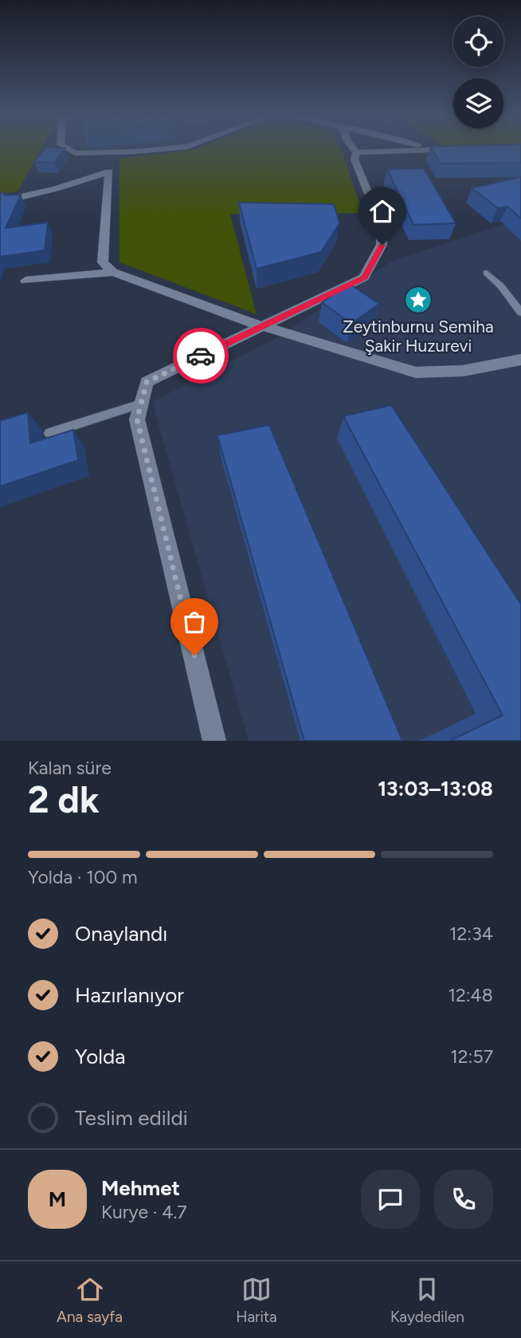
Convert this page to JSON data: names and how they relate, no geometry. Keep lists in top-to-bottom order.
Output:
{
  "places": {
    "place": ["Zeytinburnu Semiha Şakir Huzurevi"]
  },
  "page": {
    "heading": ["2 dk", "Kalan süre", "13:03–13:08"],
    "panel": ["Mehmet", "Kurye · 4.7"],
    "bar": "Yolda · 100 m",
    "list": [
      ["Onaylandı", "12:34"],
      ["Hazırlanıyor", "12:48"],
      ["Yolda", "12:57"],
      "Teslim edildi"
    ],
    "round": "M",
    "tabs": ["Ana sayfa", "Harita", "Kaydedilen"]
  }
}
